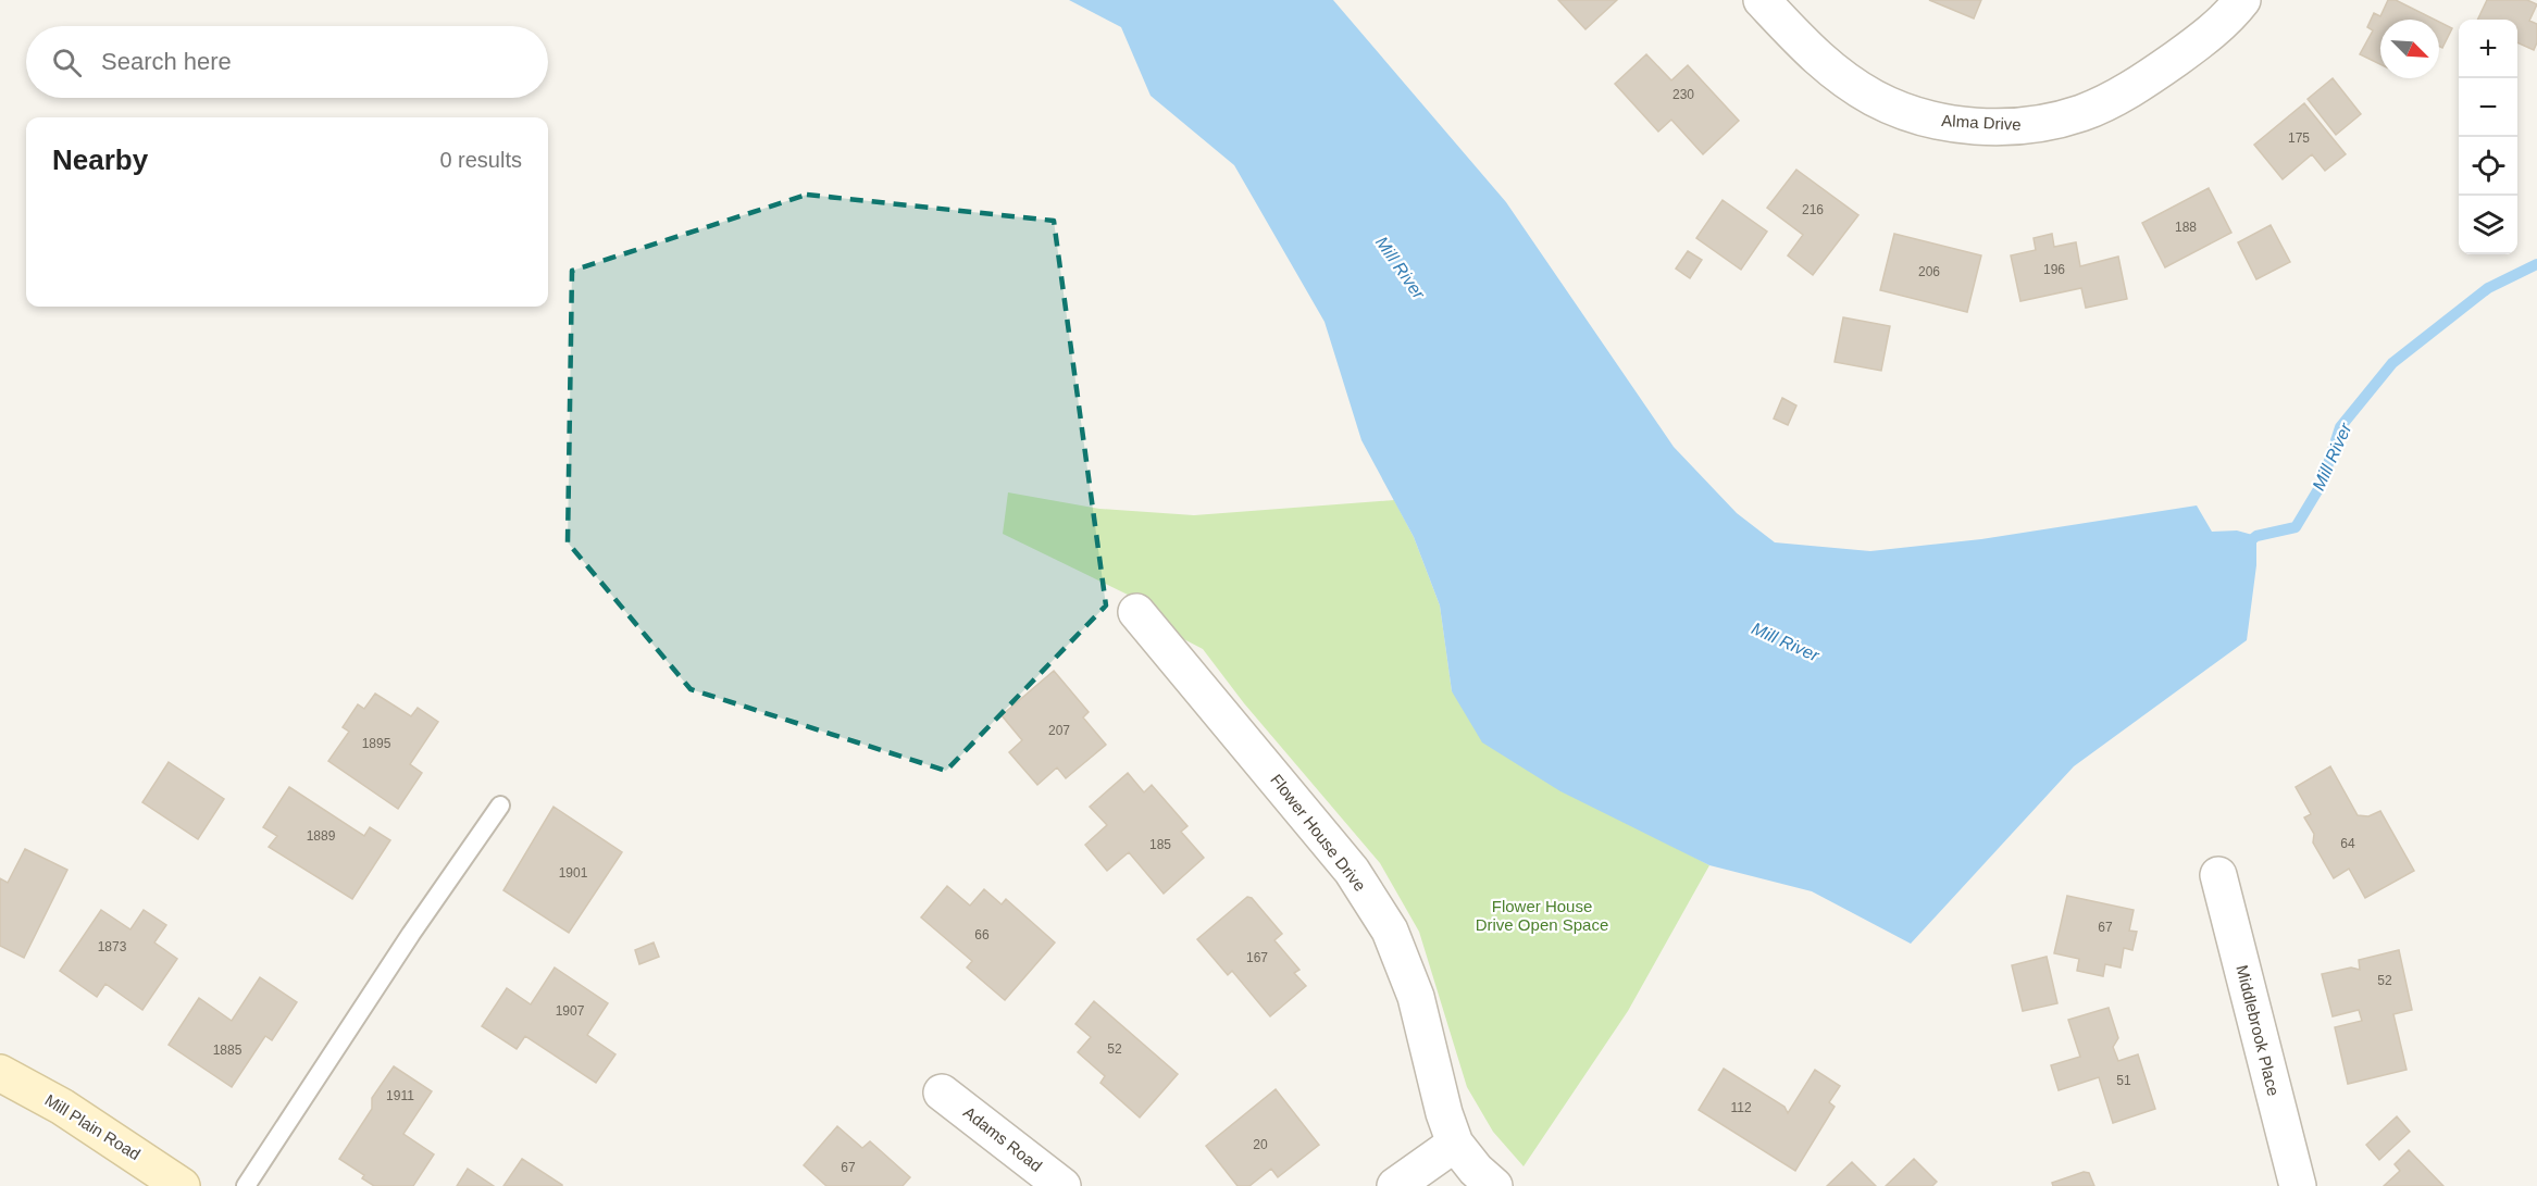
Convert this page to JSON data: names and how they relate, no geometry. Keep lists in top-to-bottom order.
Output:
{
  "streets": {
    "main road": ["Mill Plain Road"],
    "street": [
      "Alma Drive",
      "Flower House Drive",
      "Middlebrook Place",
      "Adams Road"
    ]
  },
  "water": ["Mill River"],
  "parks": ["Flower House Drive Open Space"],
  "house_numbers": [
    "230",
    "175",
    "216",
    "188",
    "196",
    "206",
    "207",
    "1895",
    "1889",
    "64",
    "185",
    "1901",
    "67",
    "66",
    "1873",
    "167",
    "52",
    "1907",
    "52",
    "1885",
    "51",
    "1911",
    "112",
    "20",
    "67"
  ],
  "north": "bottom right",
  "page": {
    "map_buttons": ["+", "−"],
    "search": "Search here",
    "heading": ["Nearby", "0 results"]
  }
}
